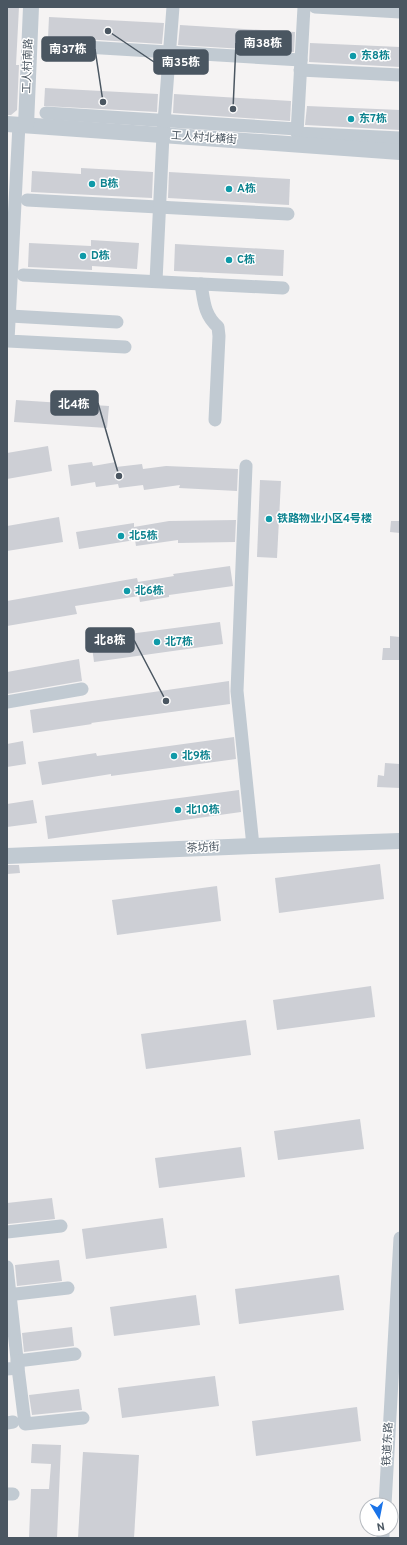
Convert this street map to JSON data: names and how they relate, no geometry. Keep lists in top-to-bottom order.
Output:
{
  "streets": {
    "street": [
      "工人村南路",
      "工人村北横街",
      "茶坊街",
      "铁道东路"
    ]
  },
  "crossings": [
    ["工人村南路", "工人村北横街"]
  ],
  "places": [
    "南35栋",
    "东8栋",
    "南37栋",
    "南38栋",
    "东7栋",
    "B栋",
    "A栋",
    "D栋",
    "C栋",
    "北4栋",
    "铁路物业小区4号楼",
    "北5栋",
    "北6栋",
    "北7栋",
    "北8栋",
    "北9栋",
    "北10栋"
  ],
  "north": "bottom"
}
